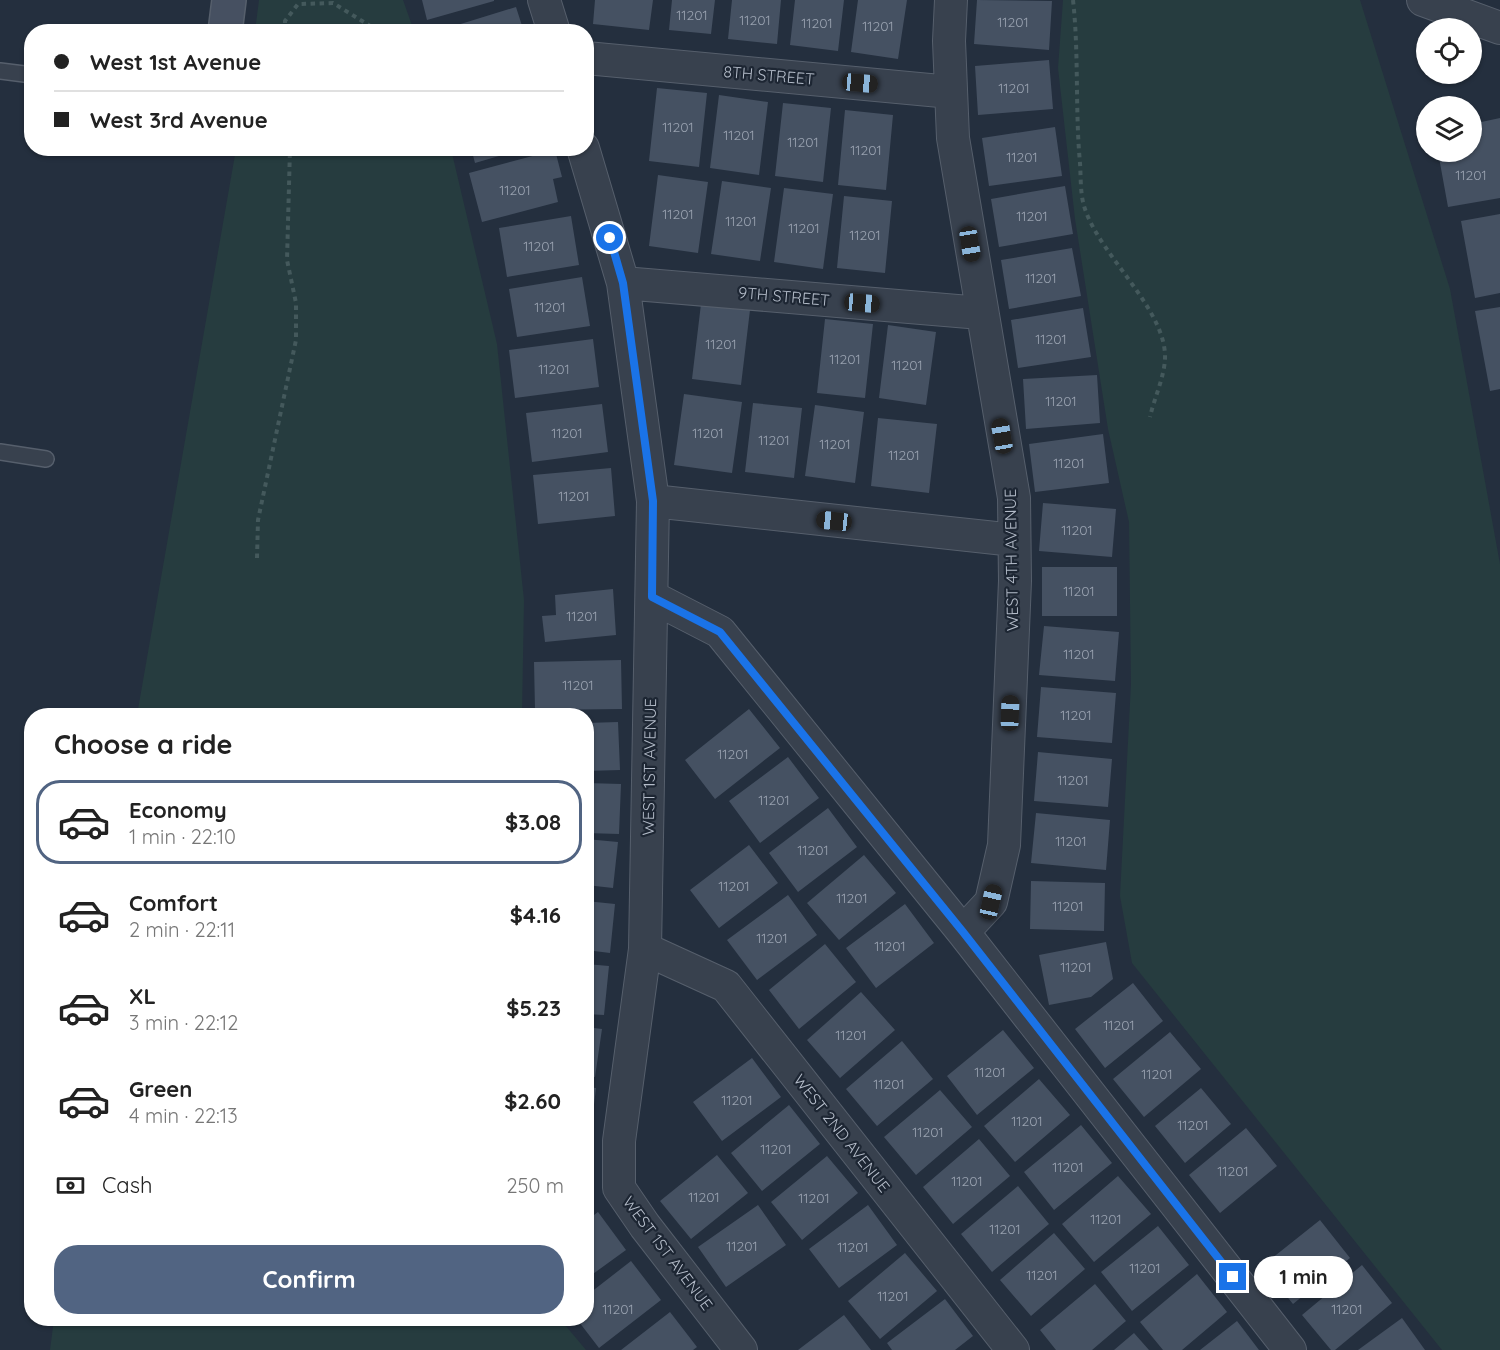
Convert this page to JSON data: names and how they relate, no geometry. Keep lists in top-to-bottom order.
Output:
{
  "streets": {
    "street": [
      "8TH STREET",
      "9TH STREET",
      "WEST 4TH AVENUE",
      "WEST 1ST AVENUE",
      "WEST 2ND AVENUE"
    ]
  },
  "crossings": [
    ["8TH STREET", "WEST 4TH AVENUE"],
    ["9TH STREET", "WEST 4TH AVENUE"],
    ["9TH STREET", "WEST 1ST AVENUE"],
    ["WEST 1ST AVENUE", "WEST 2ND AVENUE"]
  ],
  "house_numbers": [
    "11201",
    "11201",
    "11201",
    "11201",
    "11201",
    "11201",
    "11201",
    "11201",
    "11201",
    "11201",
    "11201",
    "11201",
    "11201",
    "11201",
    "11201",
    "11201",
    "11201",
    "11201",
    "11201",
    "11201",
    "11201",
    "11201",
    "11201",
    "11201",
    "11201",
    "11201",
    "11201",
    "11201",
    "11201",
    "11201",
    "11201",
    "11201",
    "11201",
    "11201",
    "11201",
    "11201",
    "11201",
    "11201",
    "11201",
    "11201",
    "11201",
    "11201",
    "11201",
    "11201",
    "11201",
    "11201",
    "11201",
    "11201",
    "11201",
    "11201",
    "11201",
    "11201",
    "11201",
    "11201",
    "11201",
    "11201",
    "11201",
    "11201",
    "11201",
    "11201",
    "11201",
    "11201",
    "11201",
    "11201",
    "11201",
    "11201",
    "11201",
    "11201",
    "11201",
    "11201",
    "11201",
    "11201",
    "11201",
    "11201",
    "11201"
  ],
  "page": {
    "banner": ["West 1st Avenue", "West 3rd Avenue"],
    "heading": "Choose a ride",
    "list": [
      {
        "name": "Economy",
        "note": "1 min · 22:10",
        "value": "$3.08"
      },
      {
        "name": "Comfort",
        "note": "2 min · 22:11",
        "value": "$4.16"
      },
      {
        "name": "XL",
        "note": "3 min · 22:12",
        "value": "$5.23"
      },
      {
        "name": "Green",
        "note": "4 min · 22:13",
        "value": "$2.60"
      }
    ],
    "pay": ["Cash", "250 m"],
    "buttons": "Confirm",
    "bubble": "1 min"
  }
}
